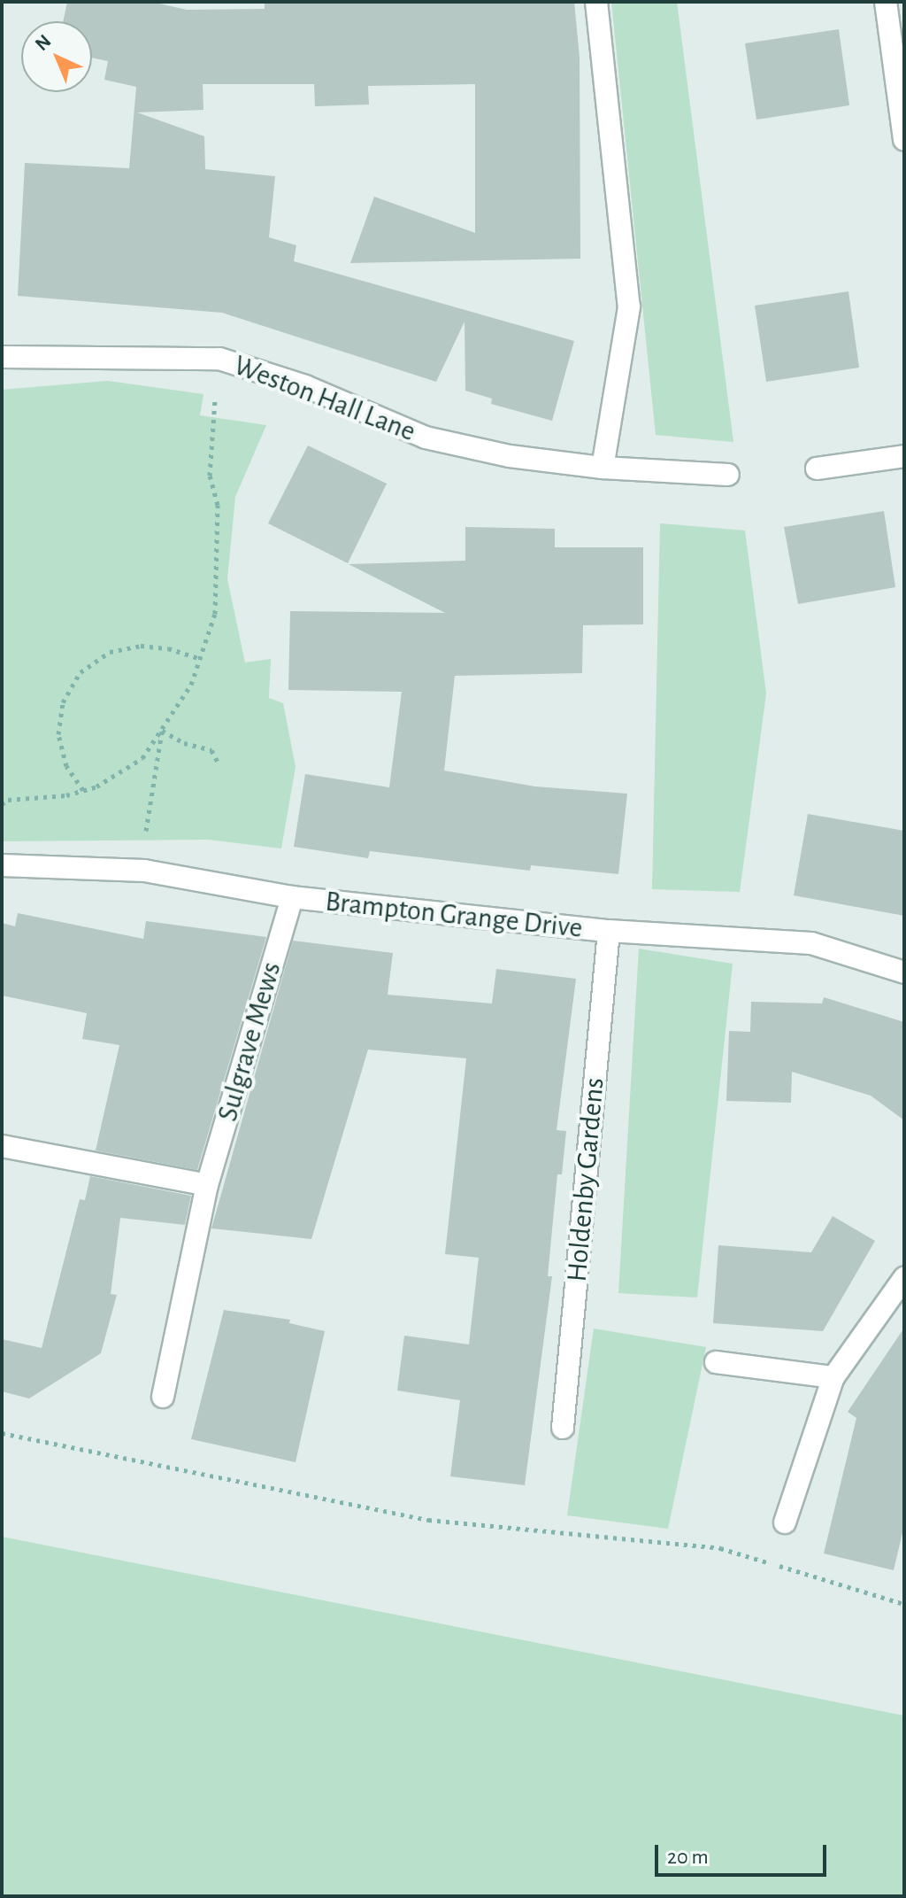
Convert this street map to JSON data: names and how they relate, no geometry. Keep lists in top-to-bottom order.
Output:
{
  "streets": {
    "street": [
      "Weston Hall Lane",
      "Brampton Grange Drive",
      "Sulgrave Mews",
      "Holdenby Gardens"
    ]
  },
  "crossings": [
    ["Brampton Grange Drive", "Sulgrave Mews"],
    ["Brampton Grange Drive", "Holdenby Gardens"]
  ],
  "scale_bar": "20 m",
  "north": "top left"
}
